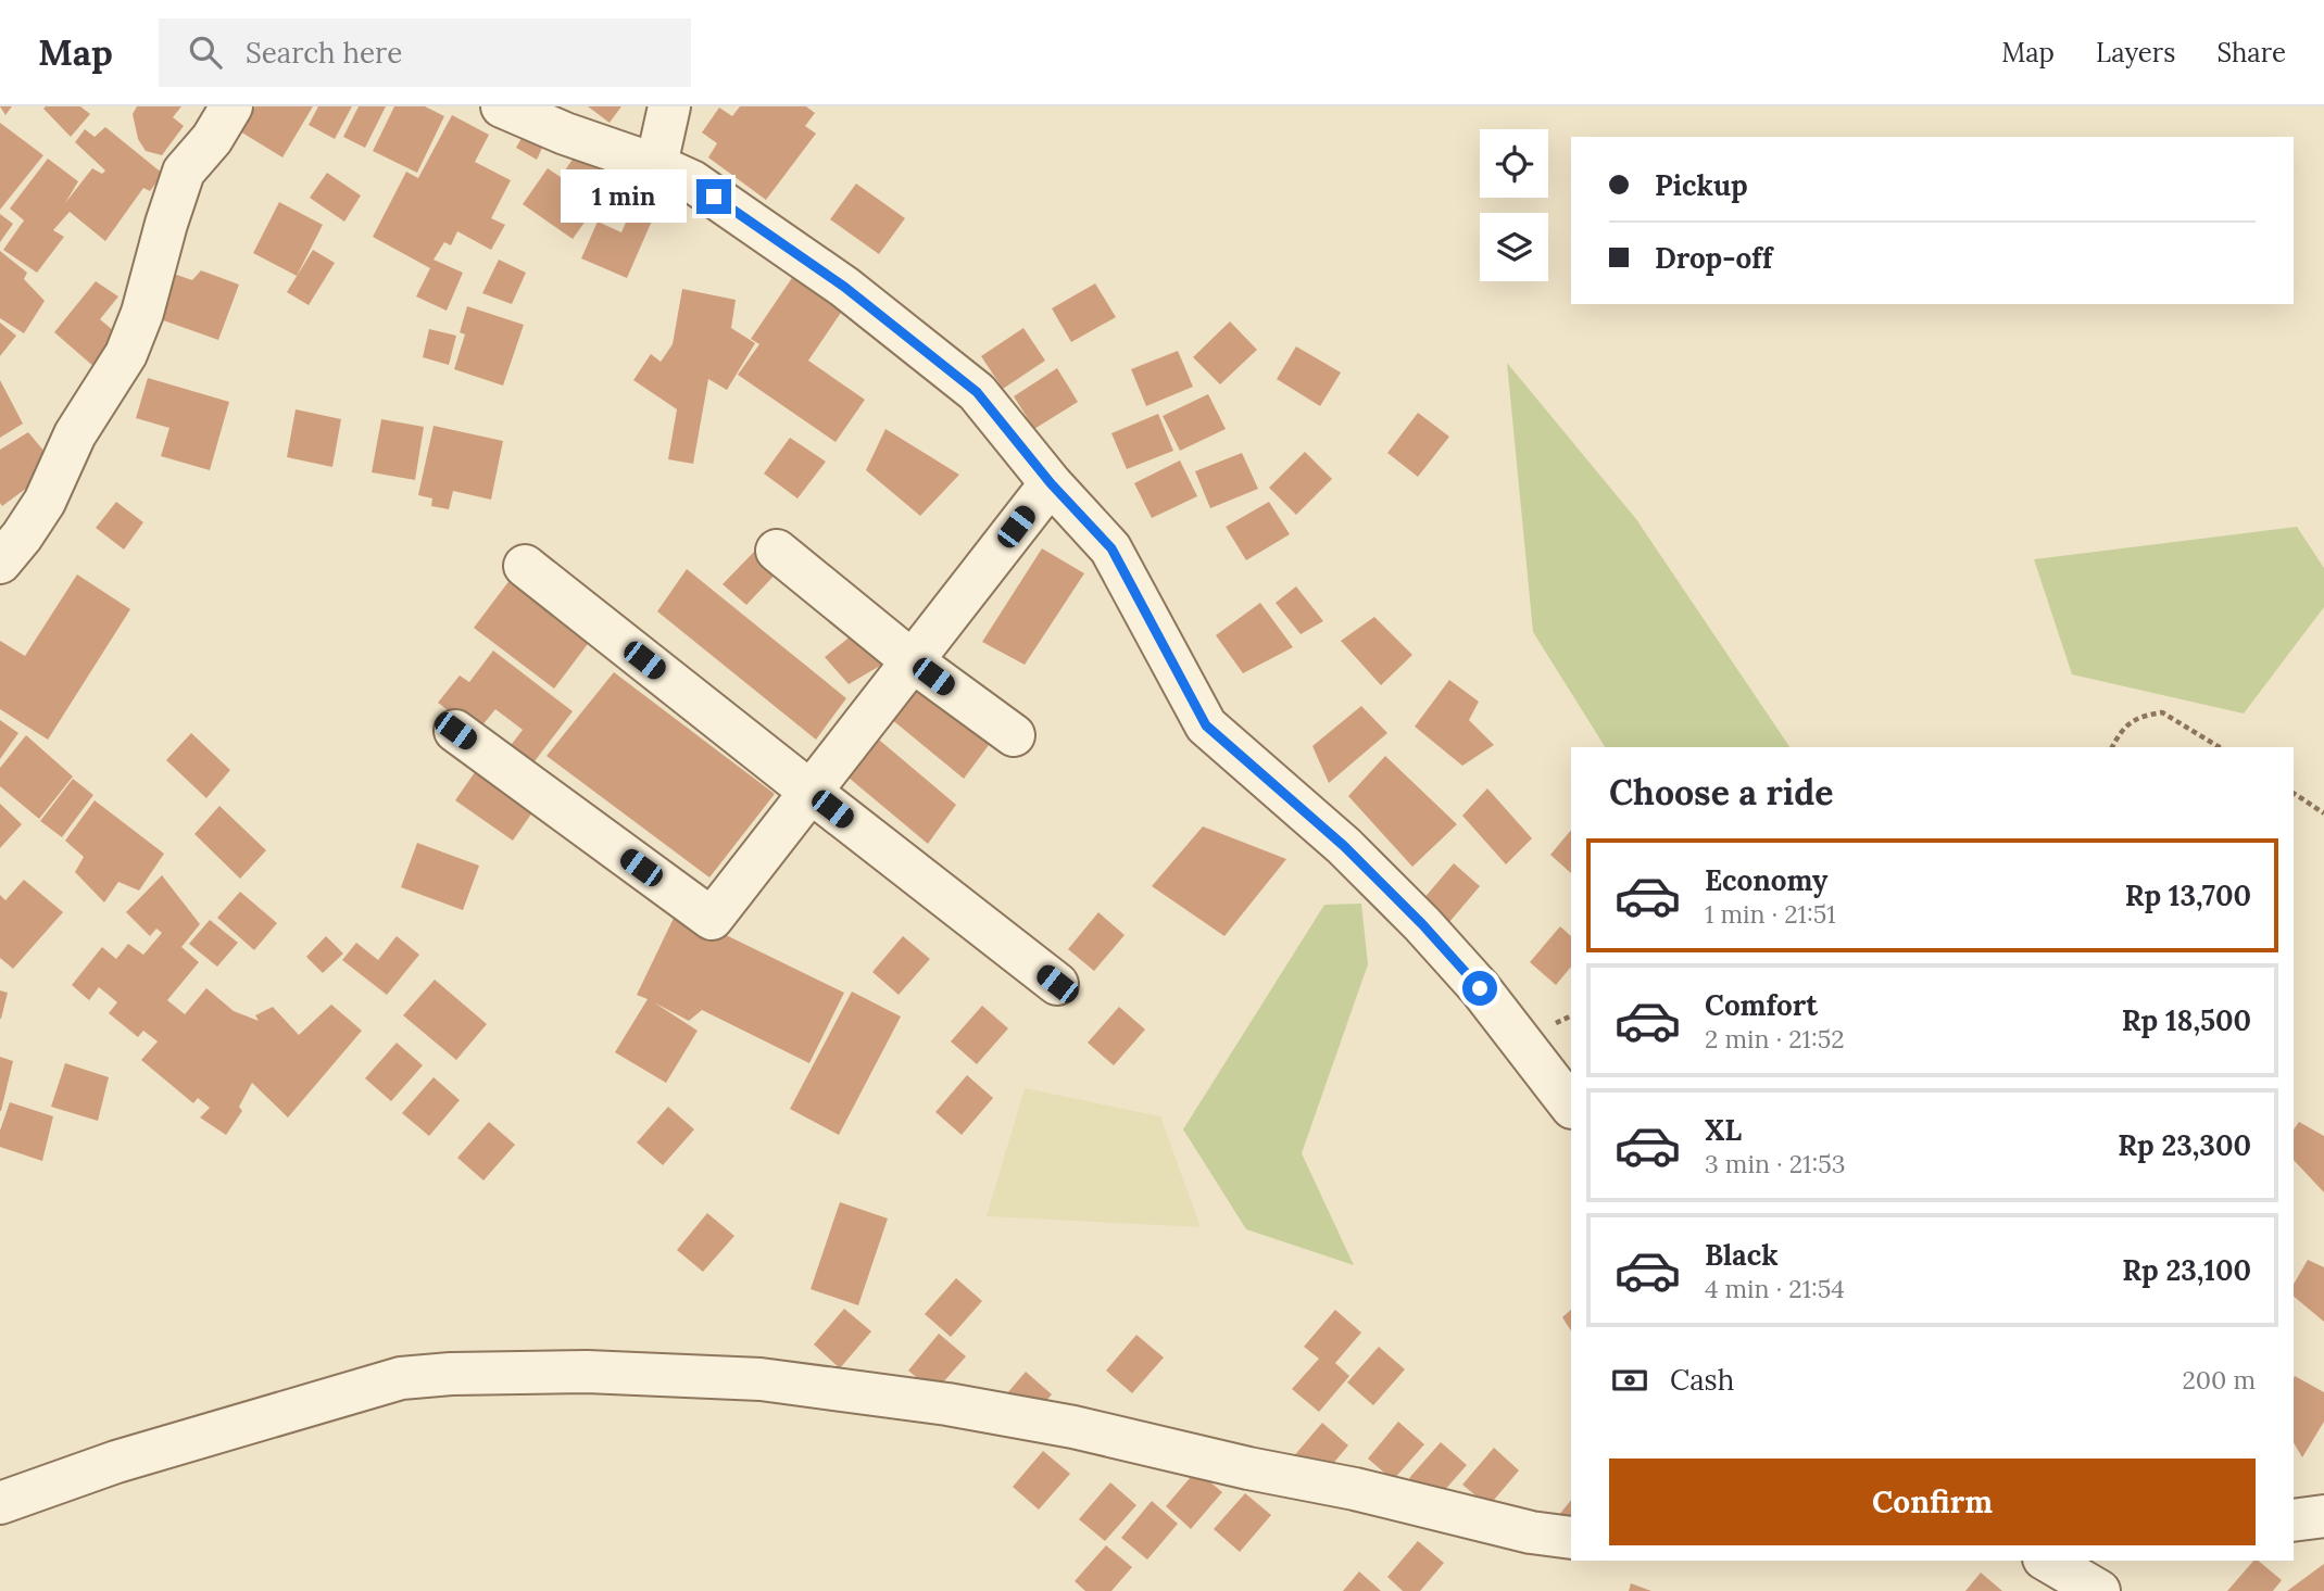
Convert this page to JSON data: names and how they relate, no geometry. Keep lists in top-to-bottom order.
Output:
{
  "page": {
    "header": "Map",
    "search": "Search here",
    "nav": ["Map", "Layers", "Share"],
    "banner": ["Pickup", "Drop-off"],
    "bubble": "1 min",
    "heading": "Choose a ride",
    "list": [
      {
        "name": "Economy",
        "note": "1 min · 21:51",
        "value": "Rp 13,700"
      },
      {
        "name": "Comfort",
        "note": "2 min · 21:52",
        "value": "Rp 18,500"
      },
      {
        "name": "XL",
        "note": "3 min · 21:53",
        "value": "Rp 23,300"
      },
      {
        "name": "Black",
        "note": "4 min · 21:54",
        "value": "Rp 23,100"
      }
    ],
    "pay": ["Cash", "200 m"],
    "buttons": "Confirm"
  }
}
